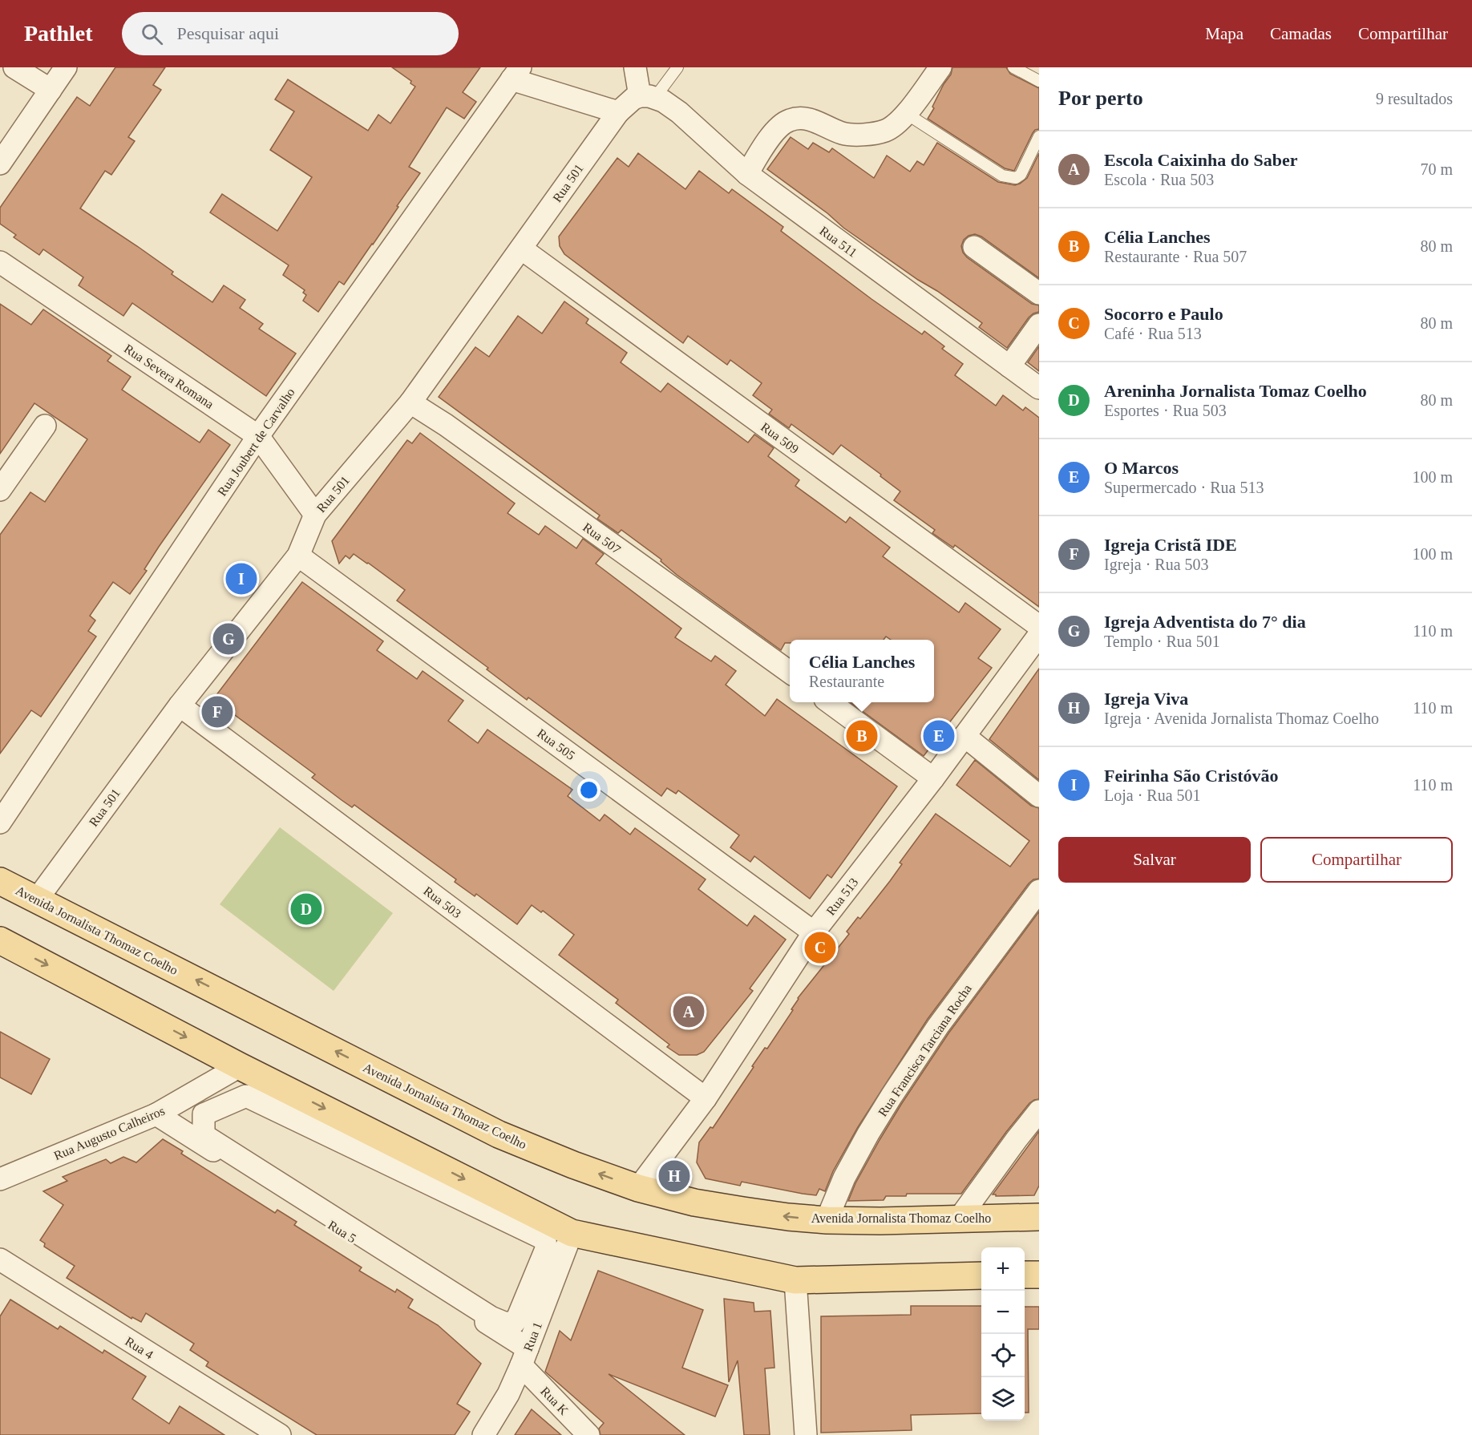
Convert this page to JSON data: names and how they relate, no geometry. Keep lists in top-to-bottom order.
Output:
{
  "streets": {
    "main road": ["Avenida Jornalista Thomaz Coelho"],
    "street": [
      "Rua 501",
      "Rua 511",
      "Rua Severa Romana",
      "Rua 509",
      "Rua Joubert de Carvalho",
      "Rua 507",
      "Rua 505",
      "Rua 513",
      "Rua 503",
      "Rua Francisca Tarciana Rocha",
      "Rua Augusto Calheiros",
      "Rua 5",
      "Rua 1",
      "Rua 4",
      "Rua K"
    ]
  },
  "crossings": [
    ["Rua 501", "Rua 511"],
    ["Rua 501", "Rua Severa Romana"],
    ["Rua 501", "Rua 509"],
    ["Rua 501", "Rua 507"],
    ["Rua 501", "Rua 505"],
    ["Rua 501", "Rua 503"],
    ["Rua 501", "Avenida Jornalista Thomaz Coelho"],
    ["Rua Severa Romana", "Rua Joubert de Carvalho"],
    ["Rua 505", "Rua 513"],
    ["Rua 513", "Rua 503"],
    ["Rua 513", "Avenida Jornalista Thomaz Coelho"],
    ["Avenida Jornalista Thomaz Coelho", "Rua Francisca Tarciana Rocha"],
    ["Rua Augusto Calheiros", "Rua 5"],
    ["Rua 5", "Rua 1"],
    ["Rua 5", "Rua K"],
    ["Rua 1", "Rua K"]
  ],
  "page": {
    "header": "Pathlet",
    "search": "Pesquisar aqui",
    "nav": ["Mapa", "Camadas", "Compartilhar"],
    "heading": ["Por perto", "9 resultados"],
    "list": [
      {
        "mark": "A",
        "name": "Escola Caixinha do Saber",
        "note": "Escola · Rua 503",
        "value": "70 m"
      },
      {
        "mark": "B",
        "name": "Célia Lanches",
        "note": "Restaurante · Rua 507",
        "value": "80 m"
      },
      {
        "mark": "C",
        "name": "Socorro e Paulo",
        "note": "Café · Rua 513",
        "value": "80 m"
      },
      {
        "mark": "D",
        "name": "Areninha Jornalista Tomaz Coelho",
        "note": "Esportes · Rua 503",
        "value": "80 m"
      },
      {
        "mark": "E",
        "name": "O Marcos",
        "note": "Supermercado · Rua 513",
        "value": "100 m"
      },
      {
        "mark": "F",
        "name": "Igreja Cristã IDE",
        "note": "Igreja · Rua 503",
        "value": "100 m"
      },
      {
        "mark": "G",
        "name": "Igreja Adventista do 7° dia",
        "note": "Templo · Rua 501",
        "value": "110 m"
      },
      {
        "mark": "H",
        "name": "Igreja Viva",
        "note": "Igreja · Avenida Jornalista Thomaz Coelho",
        "value": "110 m"
      },
      {
        "mark": "I",
        "name": "Feirinha São Cristóvão",
        "note": "Loja · Rua 501",
        "value": "110 m"
      }
    ],
    "pins": [
      "I",
      "G",
      "F",
      "B",
      "E",
      "D",
      "C",
      "A",
      "H"
    ],
    "popup": ["Célia Lanches", "Restaurante"],
    "buttons": ["Salvar", "Compartilhar"],
    "map_buttons": ["+", "−"]
  }
}
